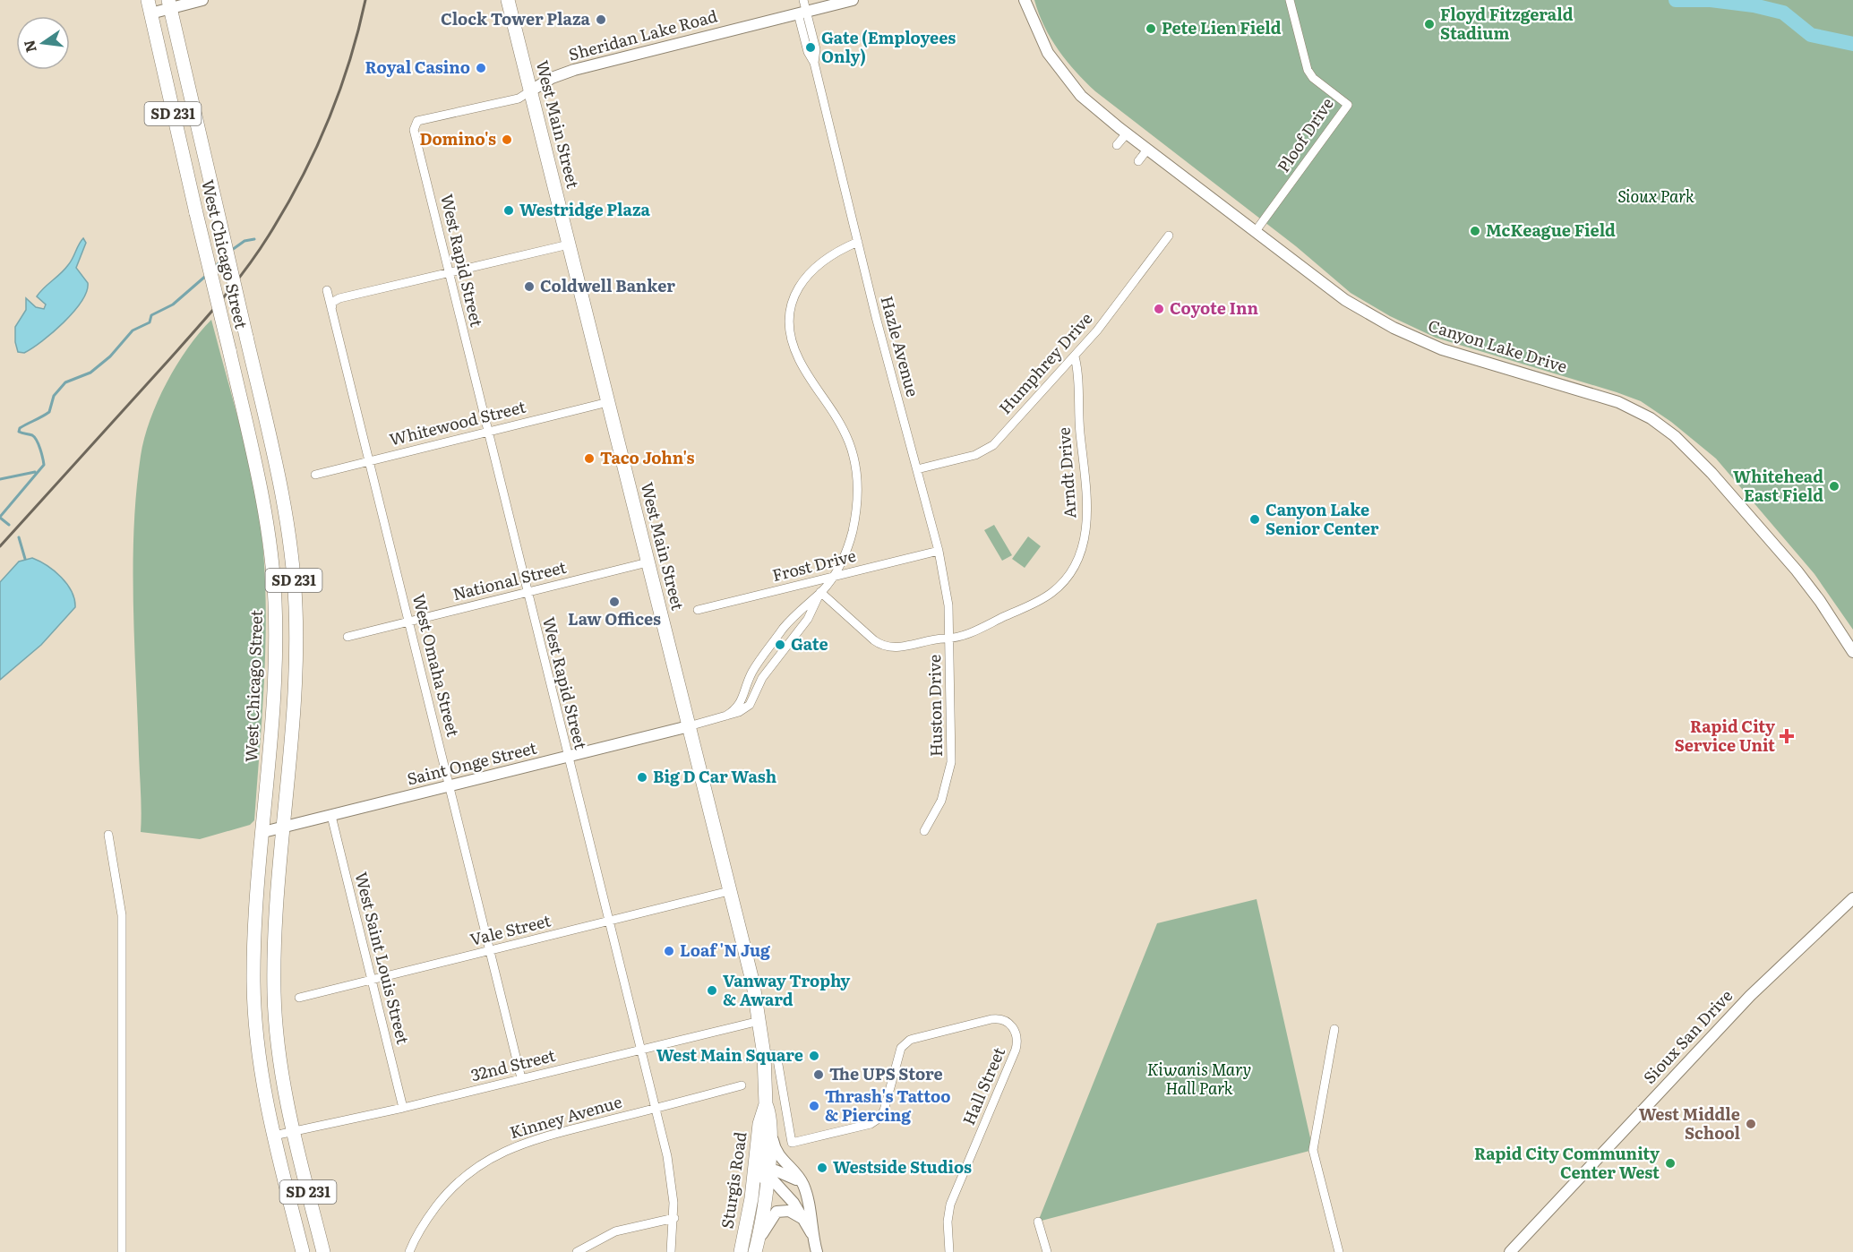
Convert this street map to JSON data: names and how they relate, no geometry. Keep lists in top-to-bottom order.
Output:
{
  "streets": {
    "main road": [
      "SD 231",
      "West Main Street",
      "West Chicago Street",
      "Sturgis Road"
    ],
    "street": [
      "Sheridan Lake Road",
      "Ploof Drive",
      "West Rapid Street",
      "Hazle Avenue",
      "Canyon Lake Drive",
      "Humphrey Drive",
      "Whitewood Street",
      "Arndt Drive",
      "Frost Drive",
      "National Street",
      "West Omaha Street",
      "Huston Drive",
      "Saint Onge Street",
      "Vale Street",
      "West Saint Louis Street",
      "Sioux San Drive",
      "32nd Street",
      "Hall Street",
      "Kinney Avenue"
    ]
  },
  "crossings": [
    ["Sheridan Lake Road", "West Main Street"],
    ["Sheridan Lake Road", "West Rapid Street"],
    ["Sheridan Lake Road", "Hazle Avenue"],
    ["West Main Street", "Whitewood Street"],
    ["West Main Street", "National Street"],
    ["West Main Street", "Saint Onge Street"],
    ["West Main Street", "Vale Street"],
    ["West Main Street", "32nd Street"],
    ["West Main Street", "Hall Street"],
    ["West Main Street", "Sturgis Road"],
    ["Ploof Drive", "Canyon Lake Drive"],
    ["West Chicago Street", "Saint Onge Street"],
    ["West Chicago Street", "32nd Street"],
    ["West Rapid Street", "Whitewood Street"],
    ["West Rapid Street", "National Street"],
    ["West Rapid Street", "Saint Onge Street"],
    ["West Rapid Street", "Vale Street"],
    ["West Rapid Street", "32nd Street"],
    ["West Rapid Street", "Kinney Avenue"],
    ["Hazle Avenue", "Humphrey Drive"],
    ["Hazle Avenue", "Arndt Drive"],
    ["Hazle Avenue", "Frost Drive"],
    ["Hazle Avenue", "Huston Drive"],
    ["Humphrey Drive", "Arndt Drive"],
    ["Whitewood Street", "West Omaha Street"],
    ["Arndt Drive", "Huston Drive"],
    ["National Street", "West Omaha Street"],
    ["West Omaha Street", "Saint Onge Street"],
    ["West Omaha Street", "Vale Street"],
    ["West Omaha Street", "32nd Street"],
    ["Saint Onge Street", "West Saint Louis Street"],
    ["Vale Street", "West Saint Louis Street"],
    ["West Saint Louis Street", "32nd Street"]
  ],
  "parks": ["Sioux Park", "Kiwanis Mary Hall Park"],
  "places": {
    "other": [
      "Clock Tower Plaza",
      "Floyd Fitzgerald Stadium",
      "Pete Lien Field",
      "Gate (Employees Only)",
      "Royal Casino",
      "Domino's",
      "Westridge Plaza",
      "McKeague Field",
      "Coldwell Banker",
      "Coyote Inn",
      "Taco John's",
      "Whitehead East Field",
      "Canyon Lake Senior Center",
      "Law Offices",
      "Gate",
      "Big D Car Wash",
      "Loaf 'N Jug",
      "Vanway Trophy & Award",
      "West Main Square",
      "The UPS Store",
      "Thrash's Tattoo & Piercing",
      "West Middle School",
      "Rapid City Community Center West",
      "Westside Studios"
    ],
    "health": ["Rapid City Service Unit"]
  },
  "north": "left"
}
